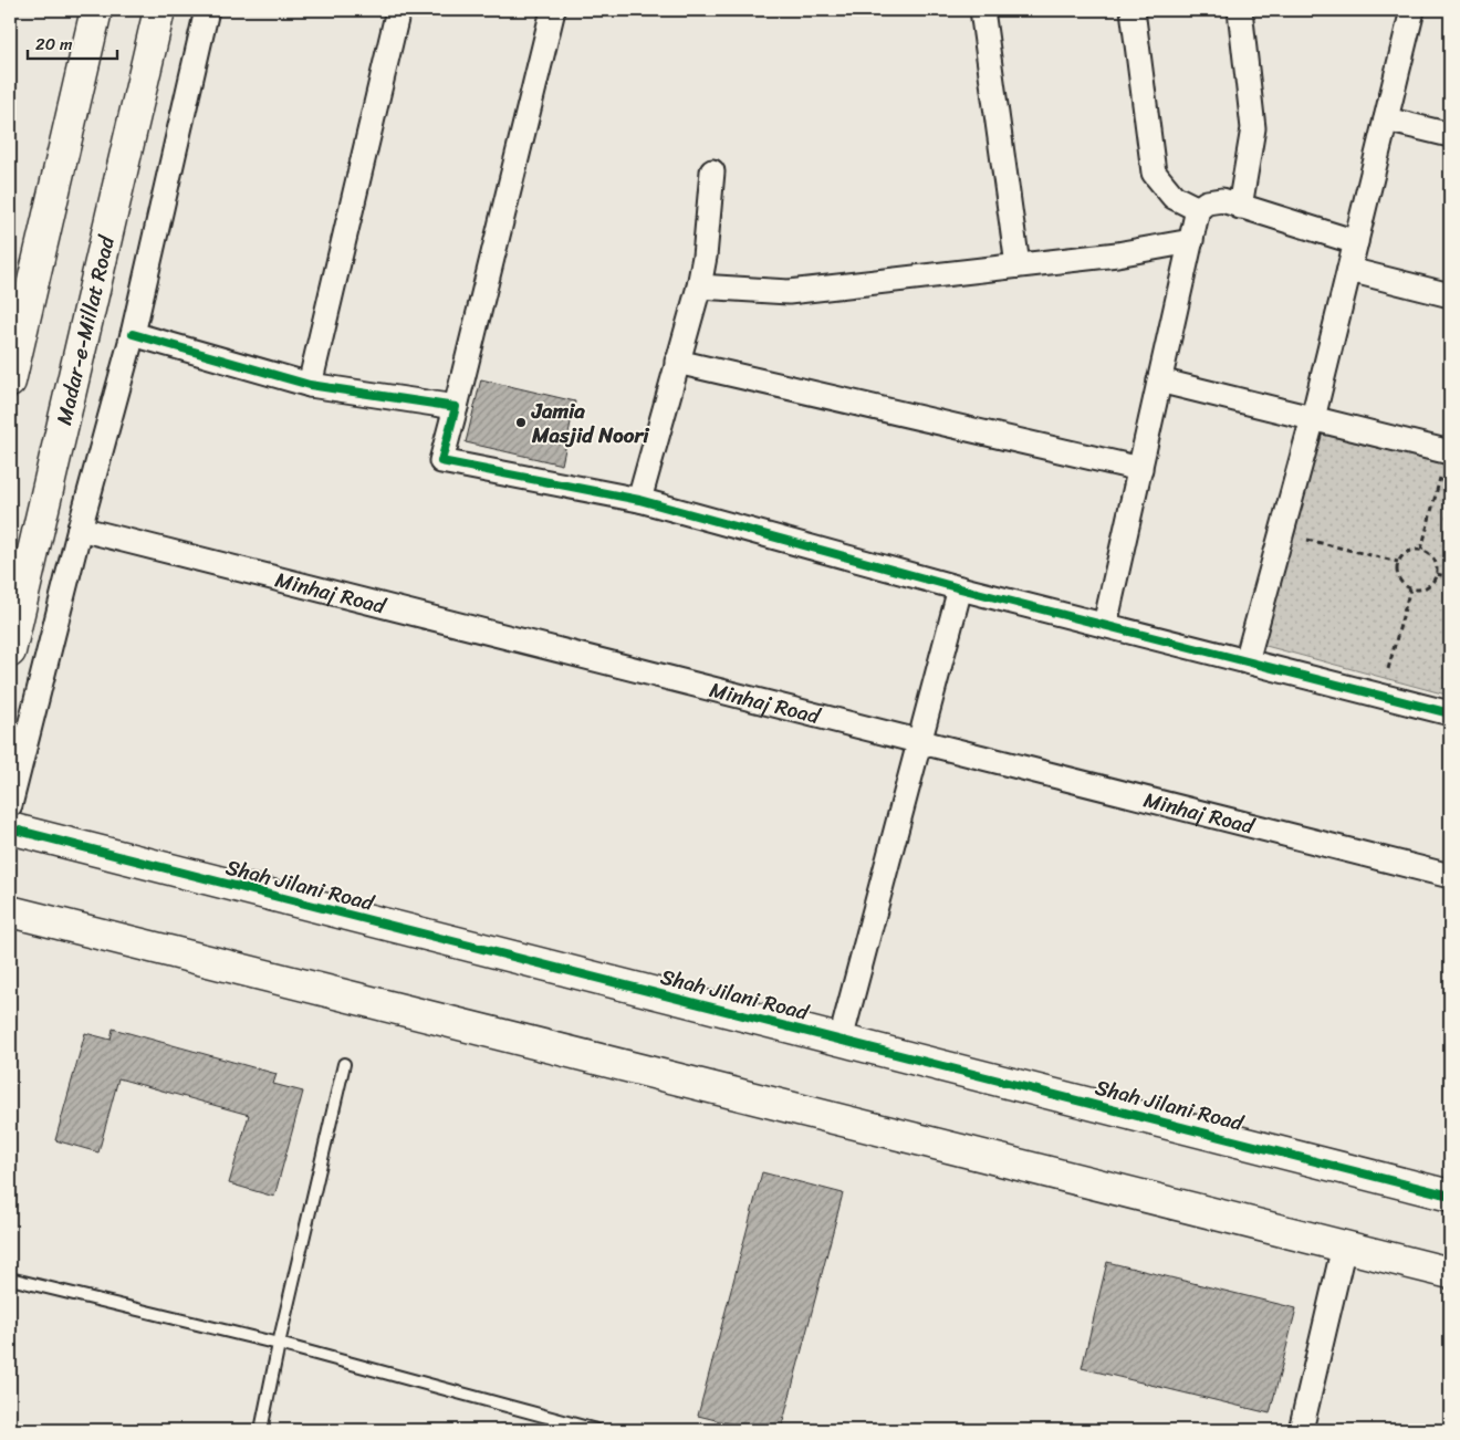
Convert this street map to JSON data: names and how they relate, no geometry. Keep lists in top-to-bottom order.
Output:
{
  "streets": {
    "street": ["Madar-e-Millat Road", "Minhaj Road", "Shah Jilani Road"]
  },
  "places": ["Jamia Masjid Noori"],
  "scale_bar": "20 m"
}
